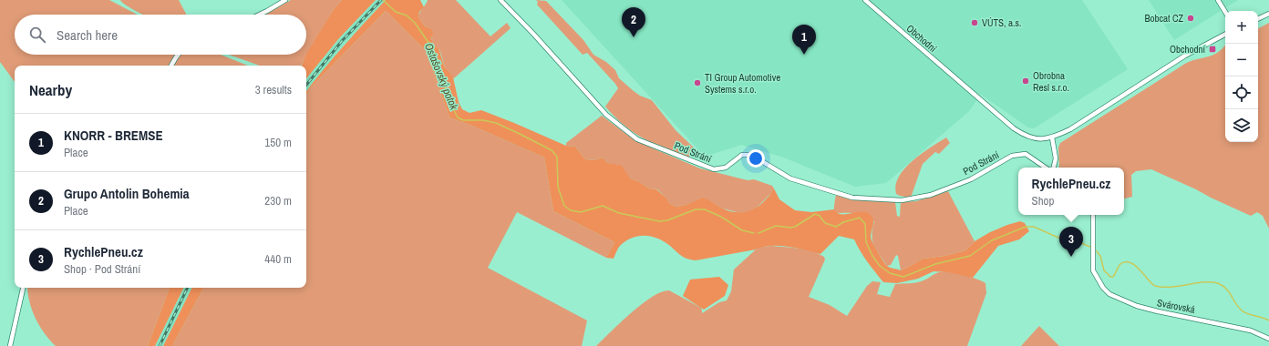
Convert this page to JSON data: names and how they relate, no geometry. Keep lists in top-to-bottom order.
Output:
{
  "streets": {
    "street": ["Obchodní", "Pod Strání", "Svárovská"]
  },
  "water": ["Ostašovský potok"],
  "places": {
    "other": [
      "Bobcat CZ",
      "VÚTS, a.s.",
      "Obrobna Resl s.r.o.",
      "TI Group Automotive Systems s.r.o."
    ],
    "transit": ["Obchodní"]
  },
  "page": {
    "pins": ["2", "1", "3"],
    "map_buttons": ["+", "−"],
    "search": "Search here",
    "heading": ["Nearby", "3 results"],
    "list": [
      {
        "mark": "1",
        "name": "KNORR - BREMSE",
        "note": "Place",
        "value": "150 m"
      },
      {
        "mark": "2",
        "name": "Grupo Antolin Bohemia",
        "note": "Place",
        "value": "230 m"
      },
      {
        "mark": "3",
        "name": "RychlePneu.cz",
        "note": "Shop · Pod Strání",
        "value": "440 m"
      }
    ],
    "popup": ["RychlePneu.cz", "Shop"]
  }
}
